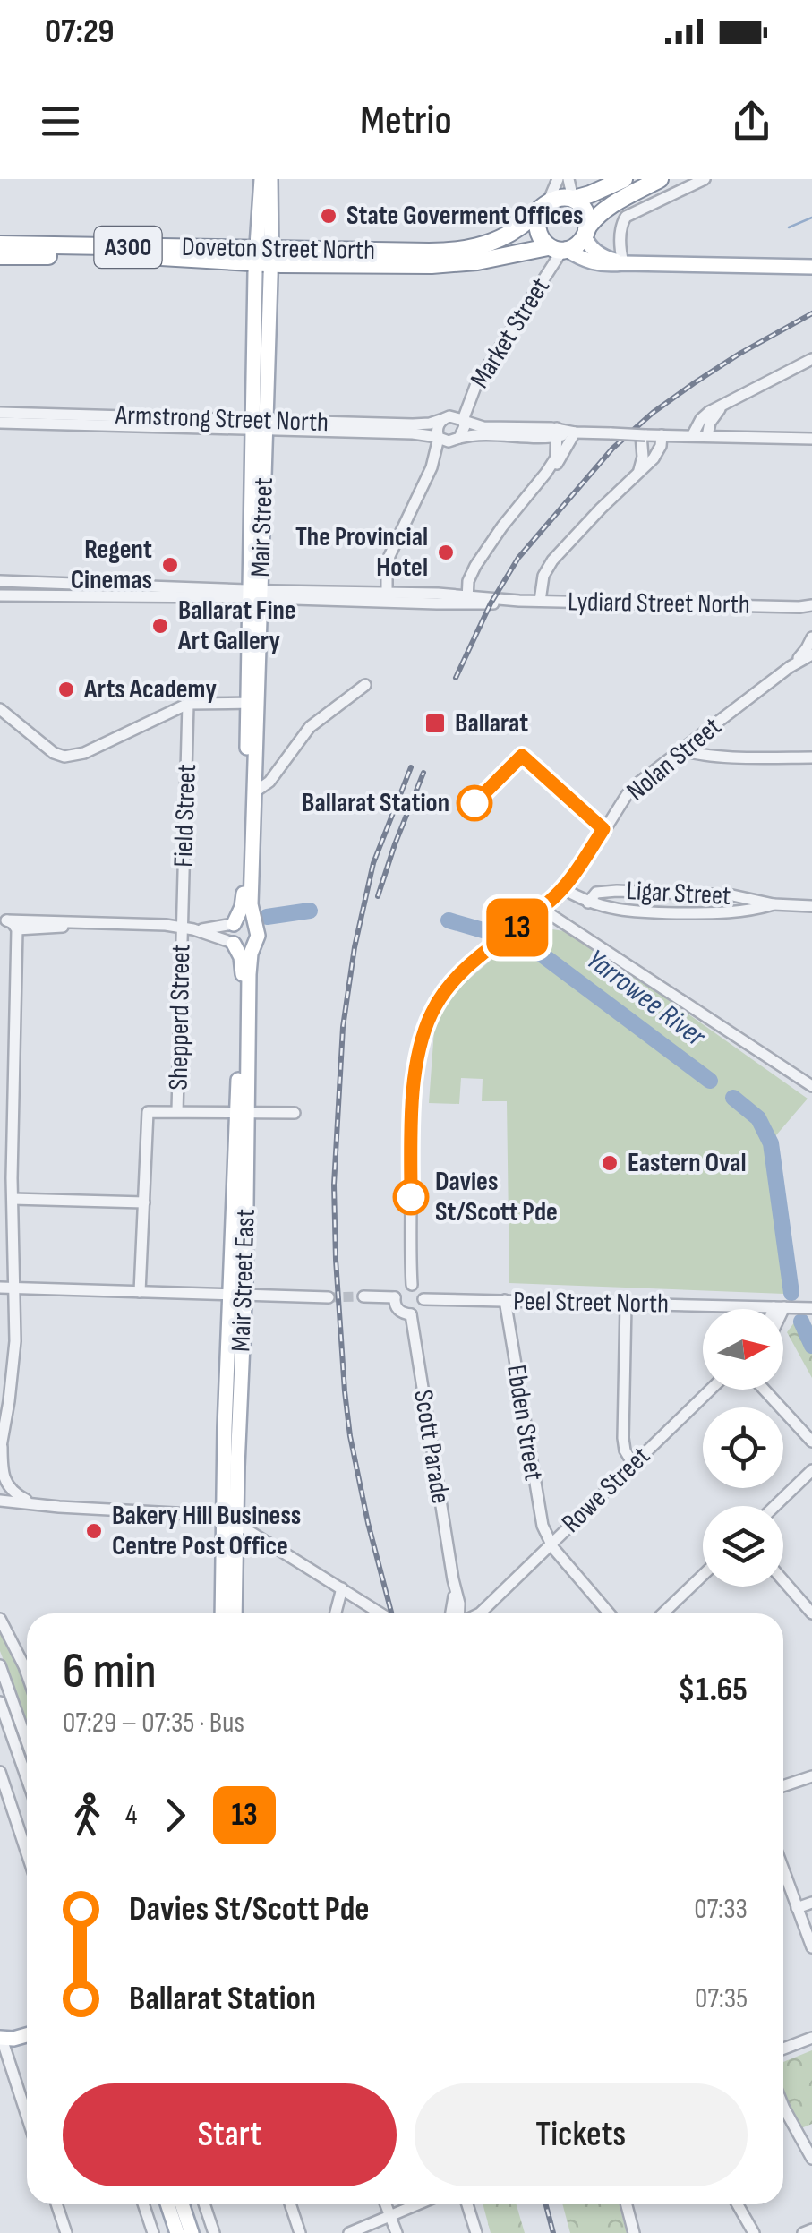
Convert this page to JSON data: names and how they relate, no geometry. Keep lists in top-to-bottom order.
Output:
{
  "streets": {
    "highway": ["A300", "Doveton Street North"],
    "main road": ["Mair Street", "Mair Street East"],
    "street": [
      "Market Street",
      "Armstrong Street North",
      "Lydiard Street North",
      "Nolan Street",
      "Field Street",
      "Ligar Street",
      "Shepperd Street",
      "Peel Street North",
      "Ebden Street",
      "Scott Parade",
      "Rowe Street"
    ]
  },
  "crossings": [
    ["A300", "Doveton Street North"],
    ["A300", "Market Street"],
    ["Doveton Street North", "Market Street"],
    ["Doveton Street North", "Mair Street"],
    ["Market Street", "Armstrong Street North"],
    ["Armstrong Street North", "Mair Street"],
    ["Mair Street", "Lydiard Street North"],
    ["Mair Street", "Mair Street East"],
    ["Nolan Street", "Ligar Street"],
    ["Field Street", "Shepperd Street"],
    ["Peel Street North", "Ebden Street"],
    ["Peel Street North", "Scott Parade"],
    ["Ebden Street", "Rowe Street"]
  ],
  "water": ["Yarrowee River"],
  "places": {
    "other": [
      "State Goverment Offices",
      "The Provincial Hotel",
      "Regent Cinemas",
      "Ballarat Fine Art Gallery",
      "Arts Academy",
      "Ballarat Station",
      "Eastern Oval",
      "Davies St/Scott Pde",
      "Bakery Hill Business Centre Post Office"
    ],
    "transit": ["Ballarat"]
  },
  "lines": ["bus line 13"],
  "north": "right",
  "page": {
    "status": "07:29",
    "header": "Metrio",
    "on_map": "13",
    "heading": ["6 min", "07:29 – 07:35 · Bus", "$1.65"],
    "legs": ["4", "13"],
    "list": [
      {
        "name": "Davies St/Scott Pde",
        "value": "07:33"
      },
      {
        "name": "Ballarat Station",
        "value": "07:35"
      }
    ],
    "buttons": ["Start", "Tickets"]
  }
}
